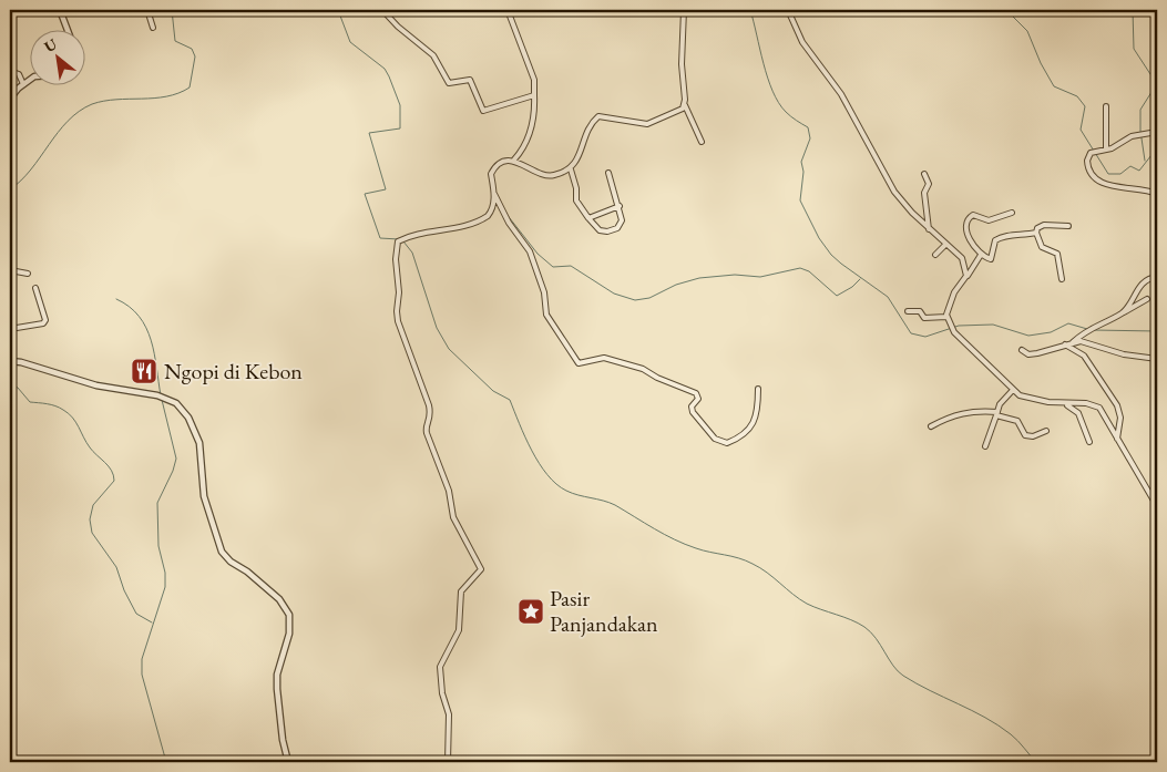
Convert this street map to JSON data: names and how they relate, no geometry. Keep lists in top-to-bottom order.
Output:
{
  "places": {
    "restaurant": ["Ngopi di Kebon"],
    "place": ["Pasir Panjandakan"]
  },
  "north": "top left"
}
